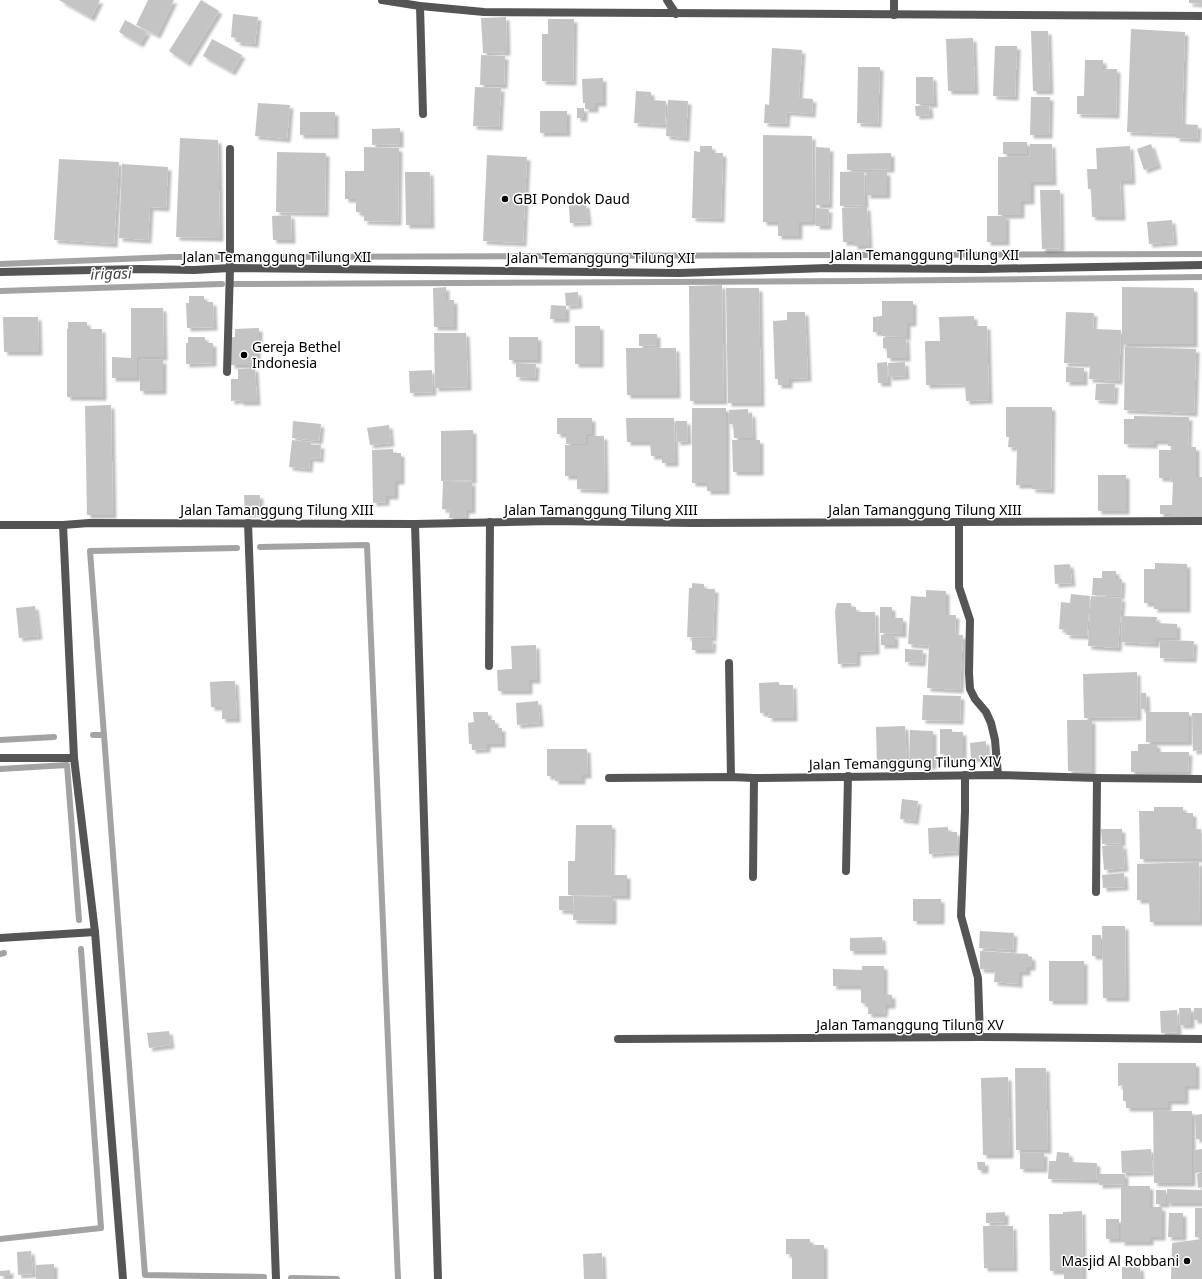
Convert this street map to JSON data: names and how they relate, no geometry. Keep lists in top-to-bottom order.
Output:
{
  "streets": {
    "street": [
      "Jalan Temanggung Tilung XII",
      "Jalan Tamanggung Tilung XIII",
      "Jalan Temanggung Tilung XIV",
      "Jalan Tamanggung Tilung XV"
    ]
  },
  "water": ["irigasi"],
  "places": ["GBI Pondok Daud", "Gereja Bethel Indonesia", "Masjid Al Robbani"]
}
